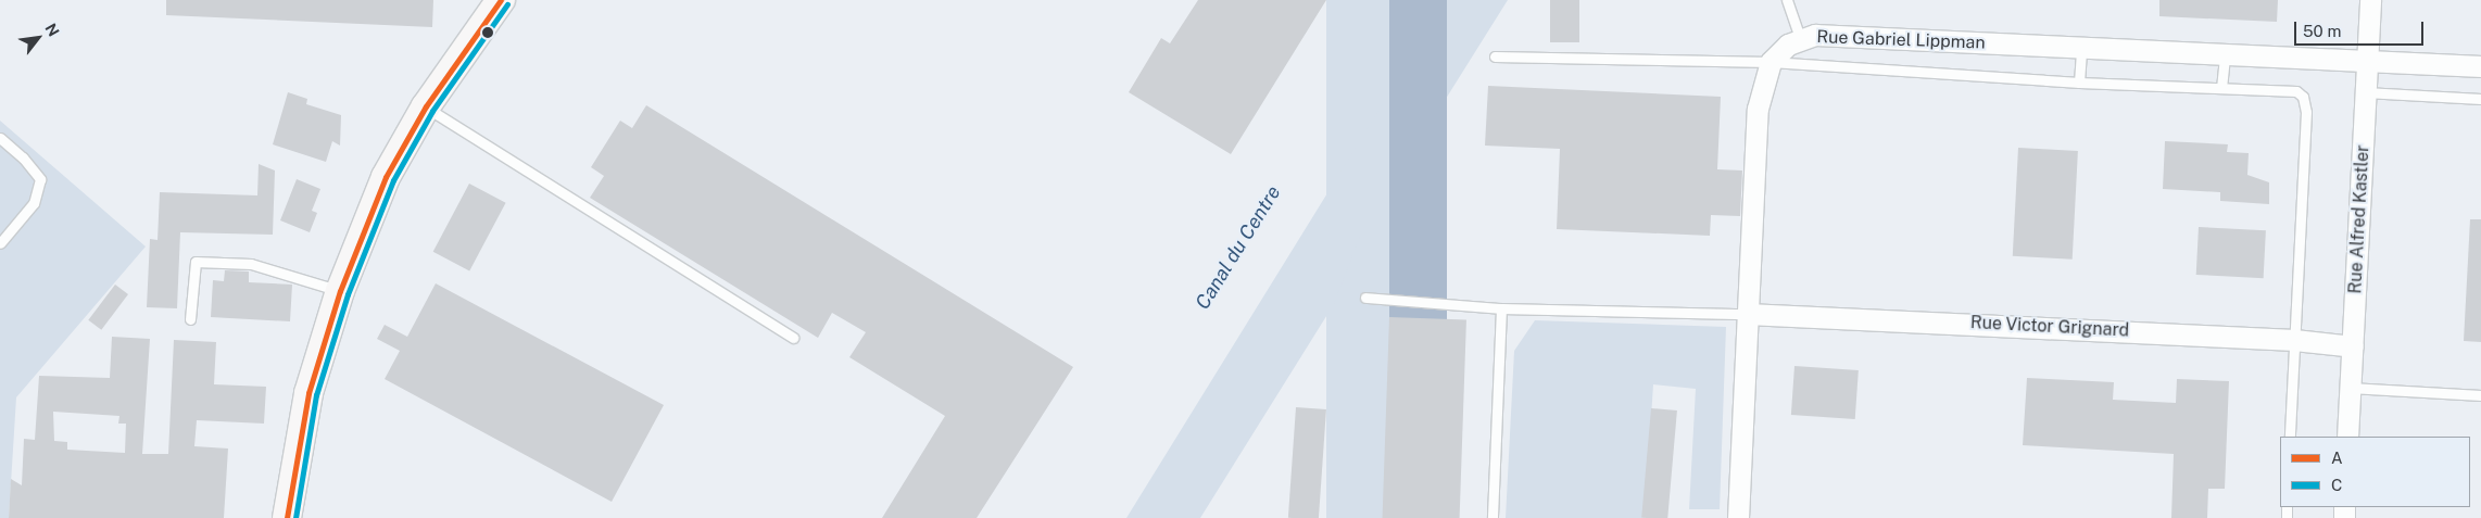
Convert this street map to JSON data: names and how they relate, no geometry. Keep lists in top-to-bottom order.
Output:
{
  "streets": {
    "street": ["Rue Gabriel Lippman", "Rue Alfred Kastler", "Rue Victor Grignard"]
  },
  "crossings": [
    ["Rue Gabriel Lippman", "Rue Alfred Kastler"],
    ["Rue Alfred Kastler", "Rue Victor Grignard"]
  ],
  "water": ["Canal du Centre"],
  "lines": ["transit line A", "transit line C"],
  "legend": ["A", "C"],
  "scale_bar": "50 m",
  "north": "top right"
}
